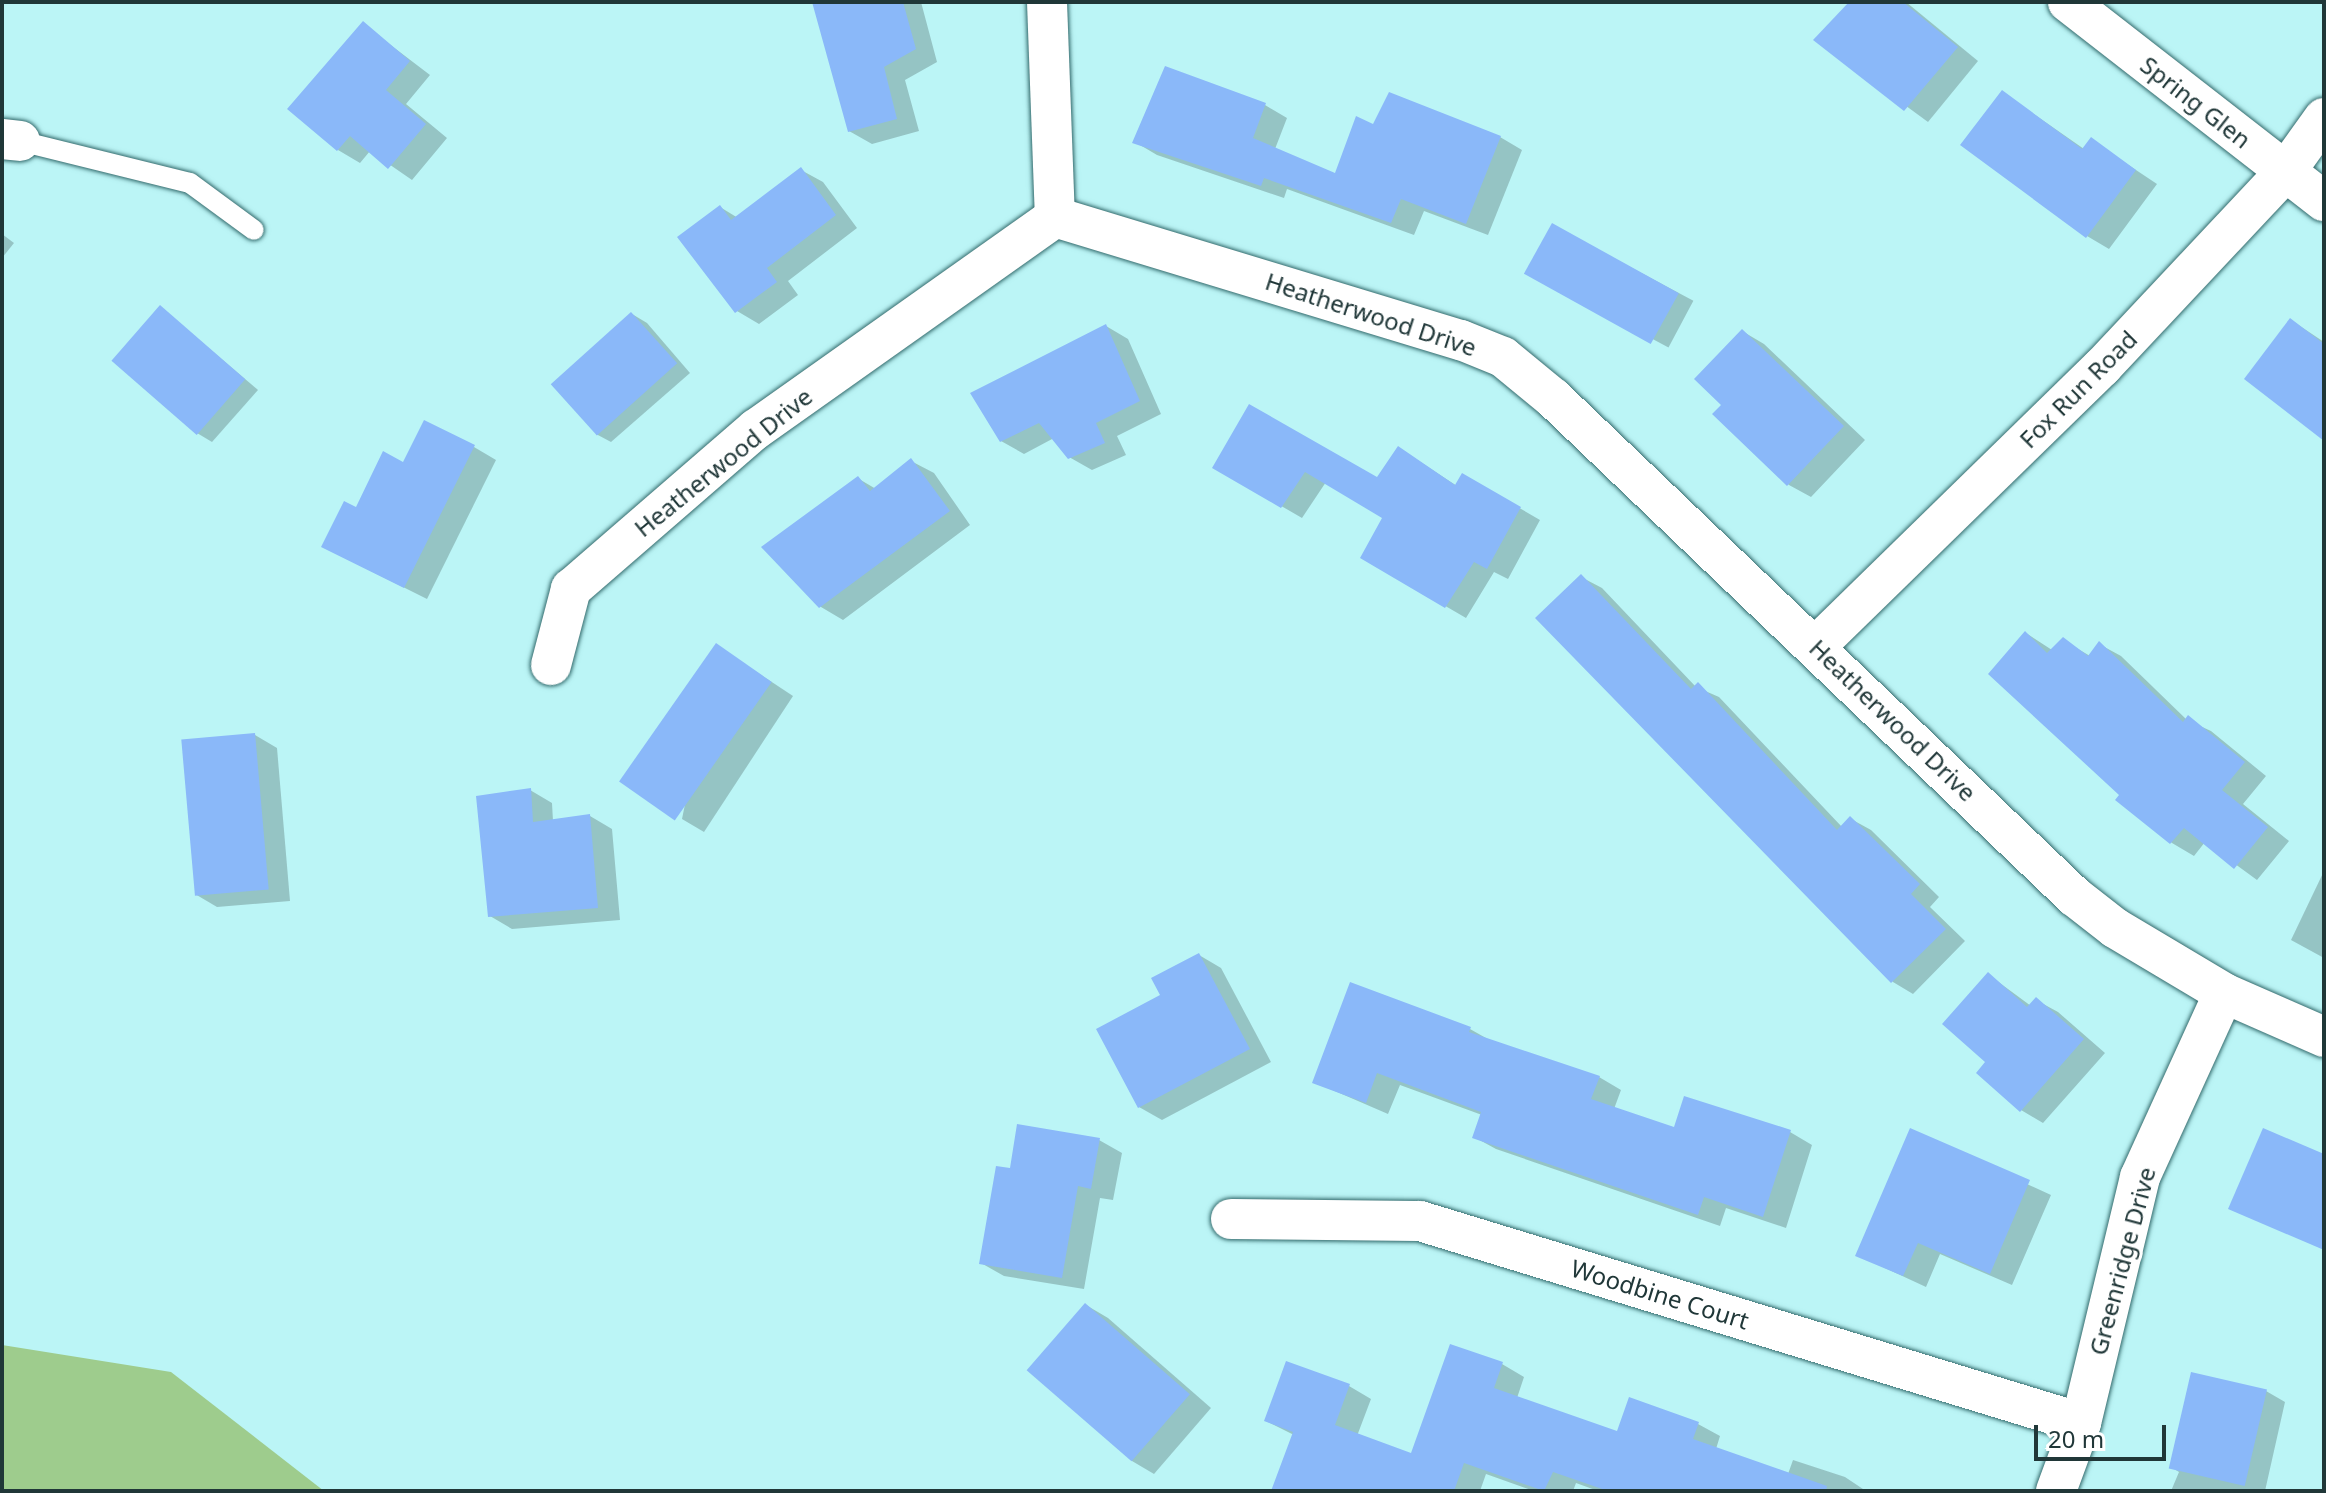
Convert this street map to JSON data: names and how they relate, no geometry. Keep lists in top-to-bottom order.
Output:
{
  "streets": {
    "street": [
      "Spring Glen",
      "Heatherwood Drive",
      "Fox Run Road",
      "Greenridge Drive",
      "Woodbine Court"
    ]
  },
  "crossings": [
    ["Spring Glen", "Fox Run Road"],
    ["Heatherwood Drive", "Fox Run Road"],
    ["Heatherwood Drive", "Greenridge Drive"],
    ["Greenridge Drive", "Woodbine Court"]
  ],
  "scale_bar": "20 m"
}
